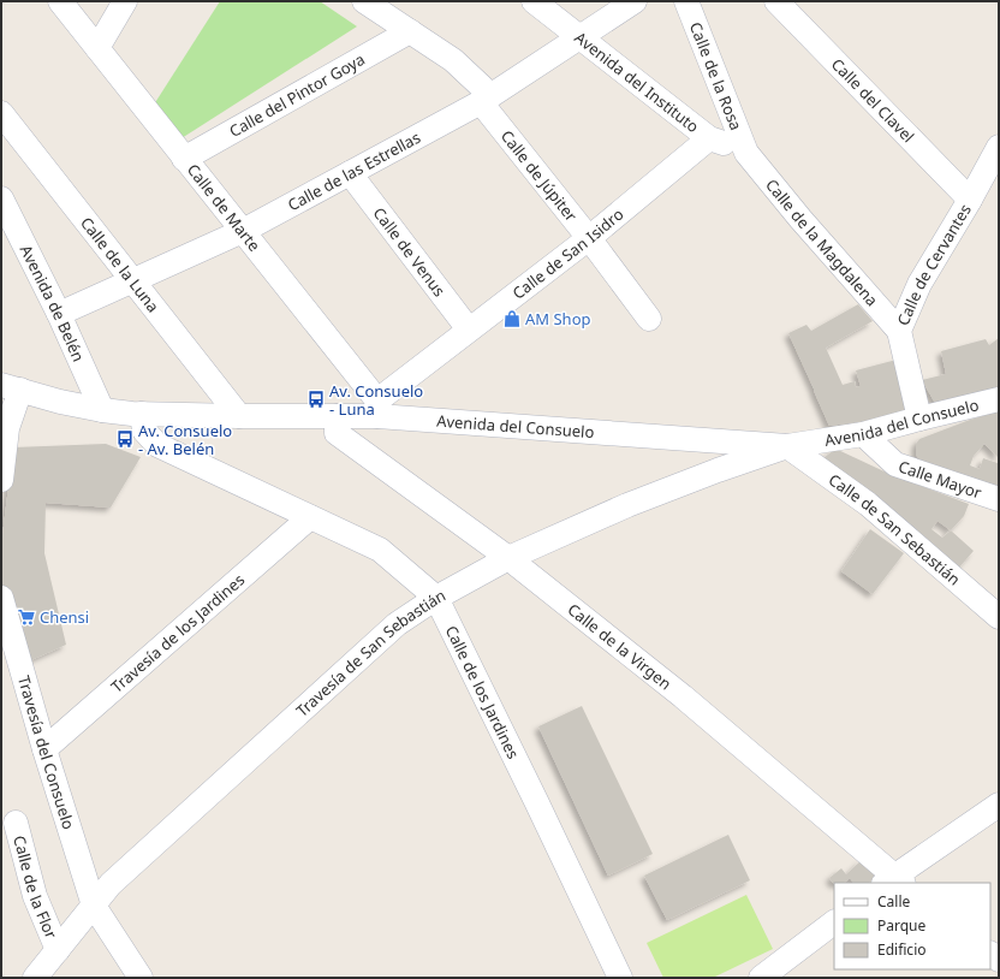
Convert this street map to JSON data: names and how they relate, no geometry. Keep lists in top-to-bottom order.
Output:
{
  "streets": {
    "street": [
      "Calle de la Rosa",
      "Avenida del Instituto",
      "Calle del Pintor Goya",
      "Calle del Clavel",
      "Calle de las Estrellas",
      "Calle de Júpiter",
      "Calle de Marte",
      "Calle de la Magdalena",
      "Calle de Venus",
      "Calle de San Isidro",
      "Calle de la Luna",
      "Calle de Cervantes",
      "Avenida de Belén",
      "Avenida del Consuelo",
      "Calle Mayor",
      "Calle de San Sebastián",
      "Travesía de los Jardines",
      "Calle de la Virgen",
      "Travesía de San Sebastián",
      "Calle de los Jardines",
      "Travesía del Consuelo",
      "Calle de la Flor"
    ]
  },
  "crossings": [
    ["Calle de la Rosa", "Avenida del Instituto"],
    ["Calle de la Rosa", "Calle de la Magdalena"],
    ["Avenida del Instituto", "Calle de las Estrellas"],
    ["Avenida del Instituto", "Calle de la Magdalena"],
    ["Avenida del Instituto", "Calle de San Isidro"],
    ["Calle del Pintor Goya", "Calle de Marte"],
    ["Calle del Clavel", "Calle de Cervantes"],
    ["Calle de las Estrellas", "Calle de Júpiter"],
    ["Calle de las Estrellas", "Calle de Marte"],
    ["Calle de las Estrellas", "Calle de Venus"],
    ["Calle de las Estrellas", "Calle de la Luna"],
    ["Calle de las Estrellas", "Avenida de Belén"],
    ["Calle de Júpiter", "Calle de San Isidro"],
    ["Calle de Marte", "Calle de San Isidro"],
    ["Calle de Marte", "Avenida del Consuelo"],
    ["Calle de la Magdalena", "Calle de Cervantes"],
    ["Calle de Venus", "Calle de San Isidro"],
    ["Calle de San Isidro", "Avenida del Consuelo"],
    ["Calle de la Luna", "Avenida del Consuelo"],
    ["Calle de Cervantes", "Avenida del Consuelo"],
    ["Avenida de Belén", "Avenida del Consuelo"],
    ["Avenida del Consuelo", "Calle Mayor"],
    ["Avenida del Consuelo", "Calle de San Sebastián"],
    ["Avenida del Consuelo", "Calle de la Virgen"],
    ["Avenida del Consuelo", "Travesía de San Sebastián"],
    ["Avenida del Consuelo", "Calle de los Jardines"],
    ["Calle de San Sebastián", "Travesía de San Sebastián"],
    ["Travesía de los Jardines", "Calle de los Jardines"],
    ["Travesía de los Jardines", "Travesía del Consuelo"],
    ["Calle de la Virgen", "Travesía de San Sebastián"],
    ["Travesía de San Sebastián", "Calle de los Jardines"],
    ["Travesía de San Sebastián", "Travesía del Consuelo"],
    ["Travesía de San Sebastián", "Calle de la Flor"]
  ],
  "places": {
    "shop": ["AM Shop"],
    "bus stop": ["Av. Consuelo - Luna", "Av. Consuelo - Av. Belén"],
    "supermarket": ["Chensi"]
  },
  "legend": ["Calle", "Parque", "Edificio"]
}
